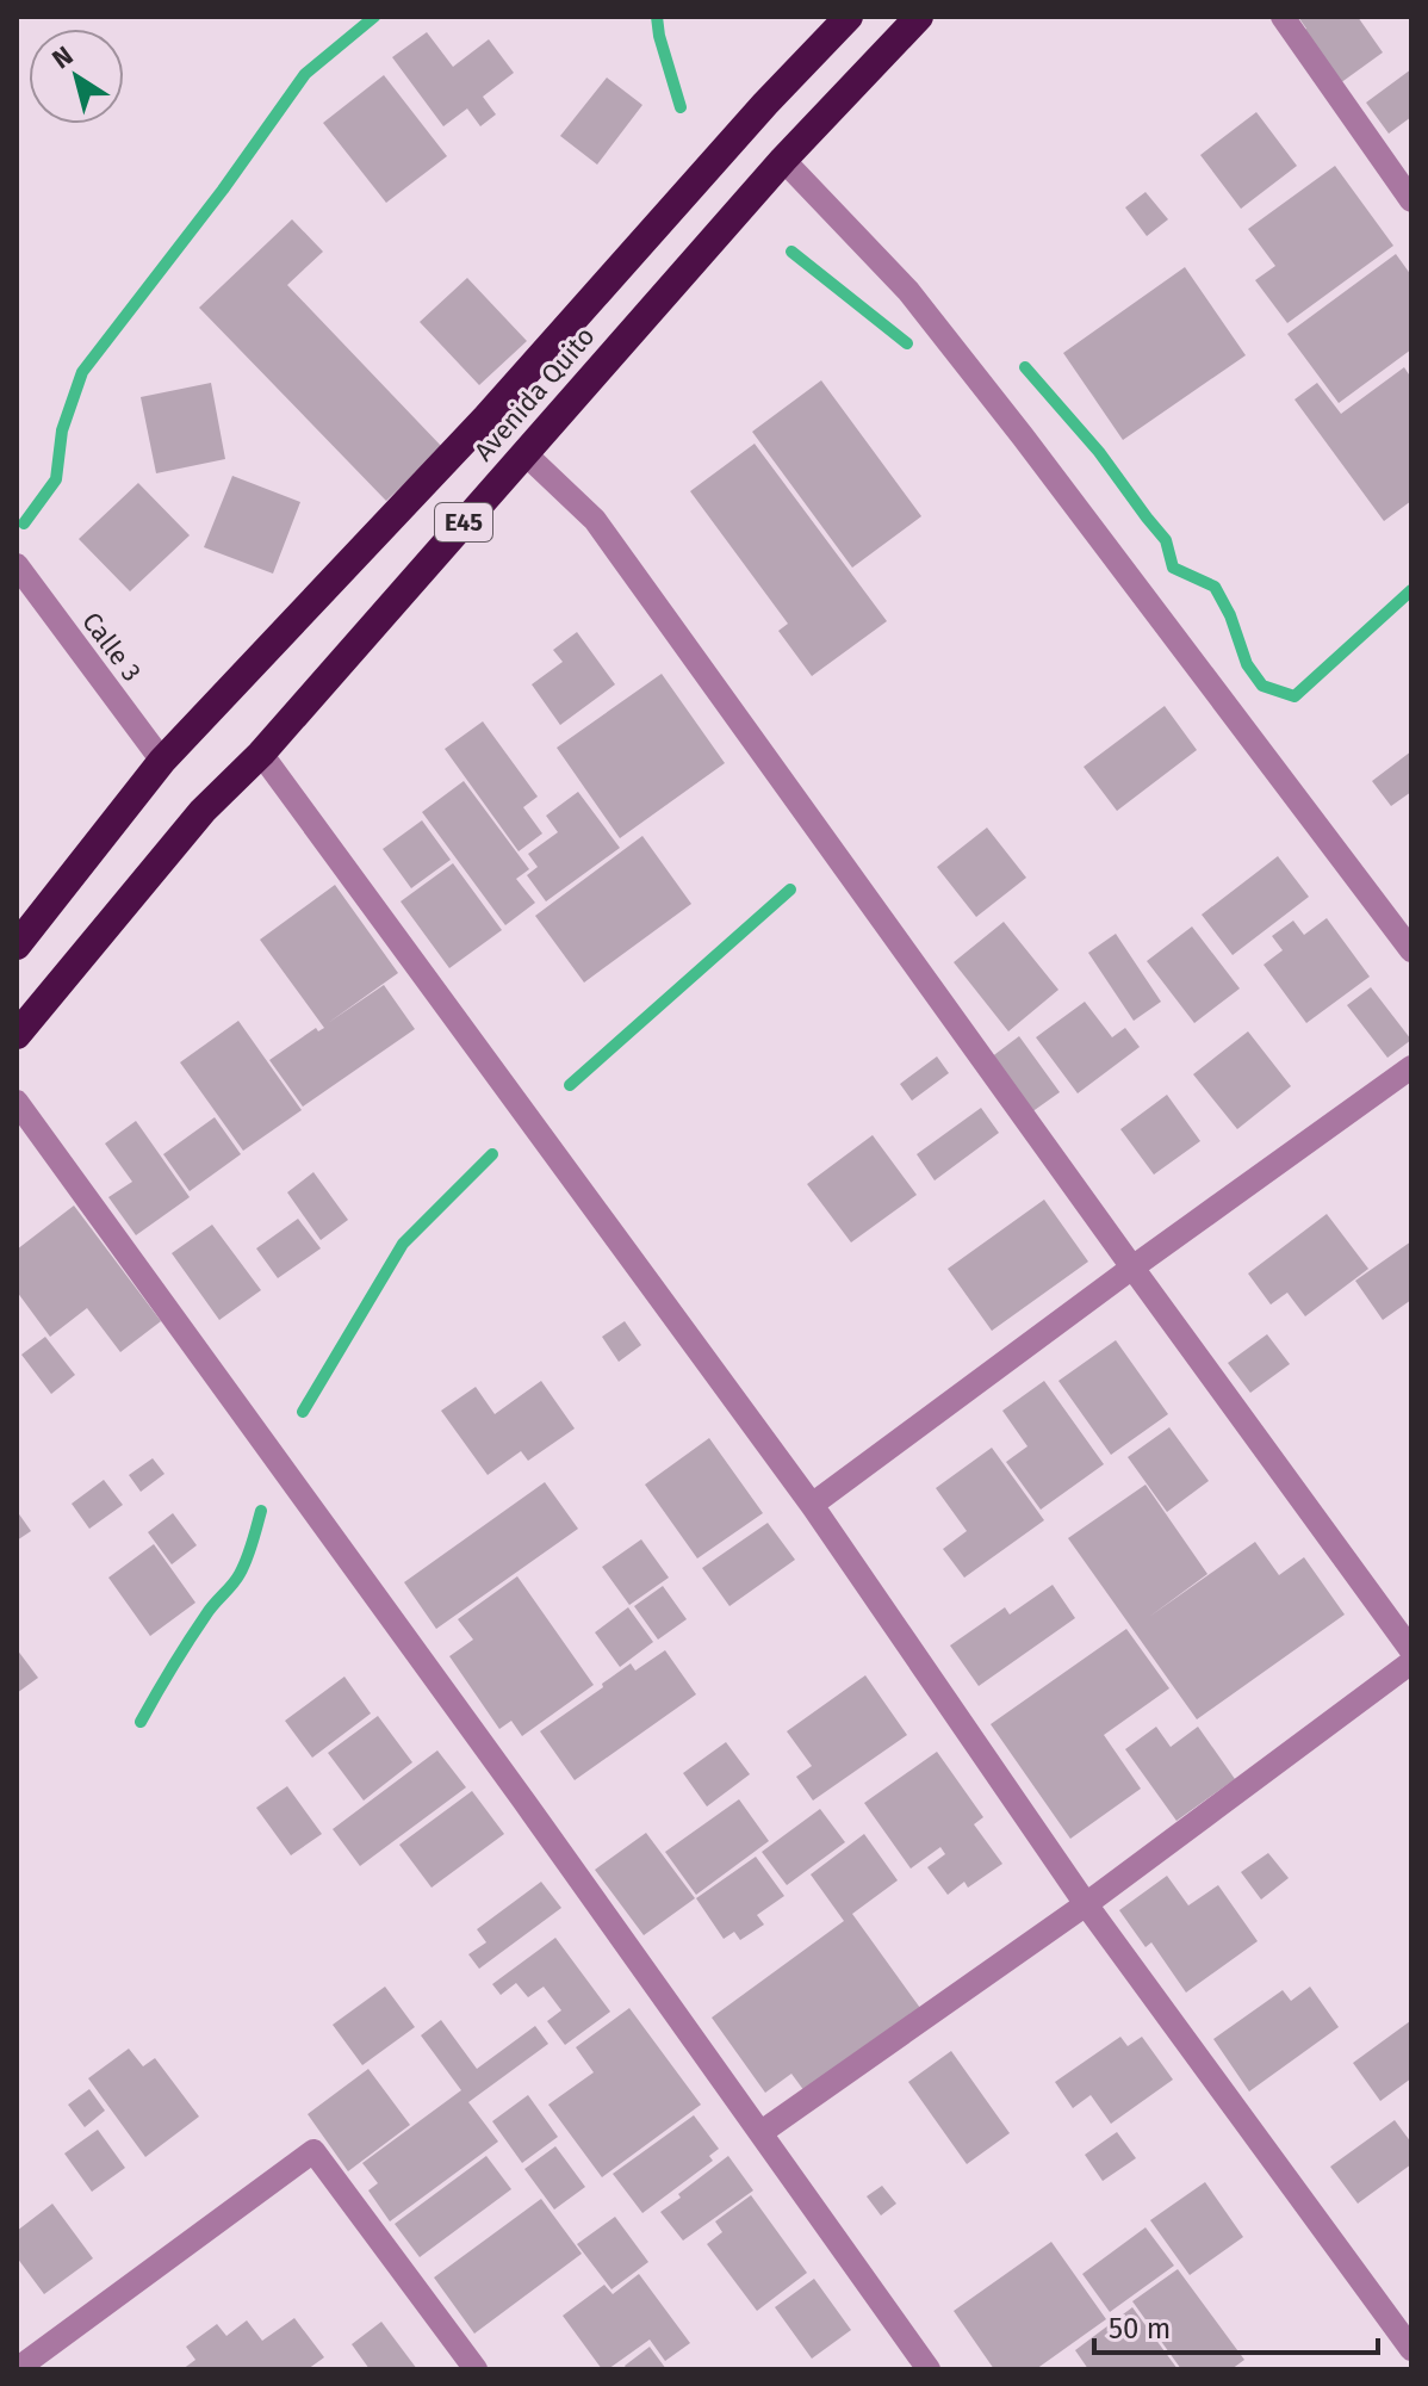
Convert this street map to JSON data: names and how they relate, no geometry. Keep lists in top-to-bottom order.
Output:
{
  "streets": {
    "highway": ["Avenida Quito", "E45"],
    "street": ["Calle 3"]
  },
  "crossings": [
    ["Avenida Quito", "Calle 3"]
  ],
  "scale_bar": "50 m",
  "north": "top left"
}
